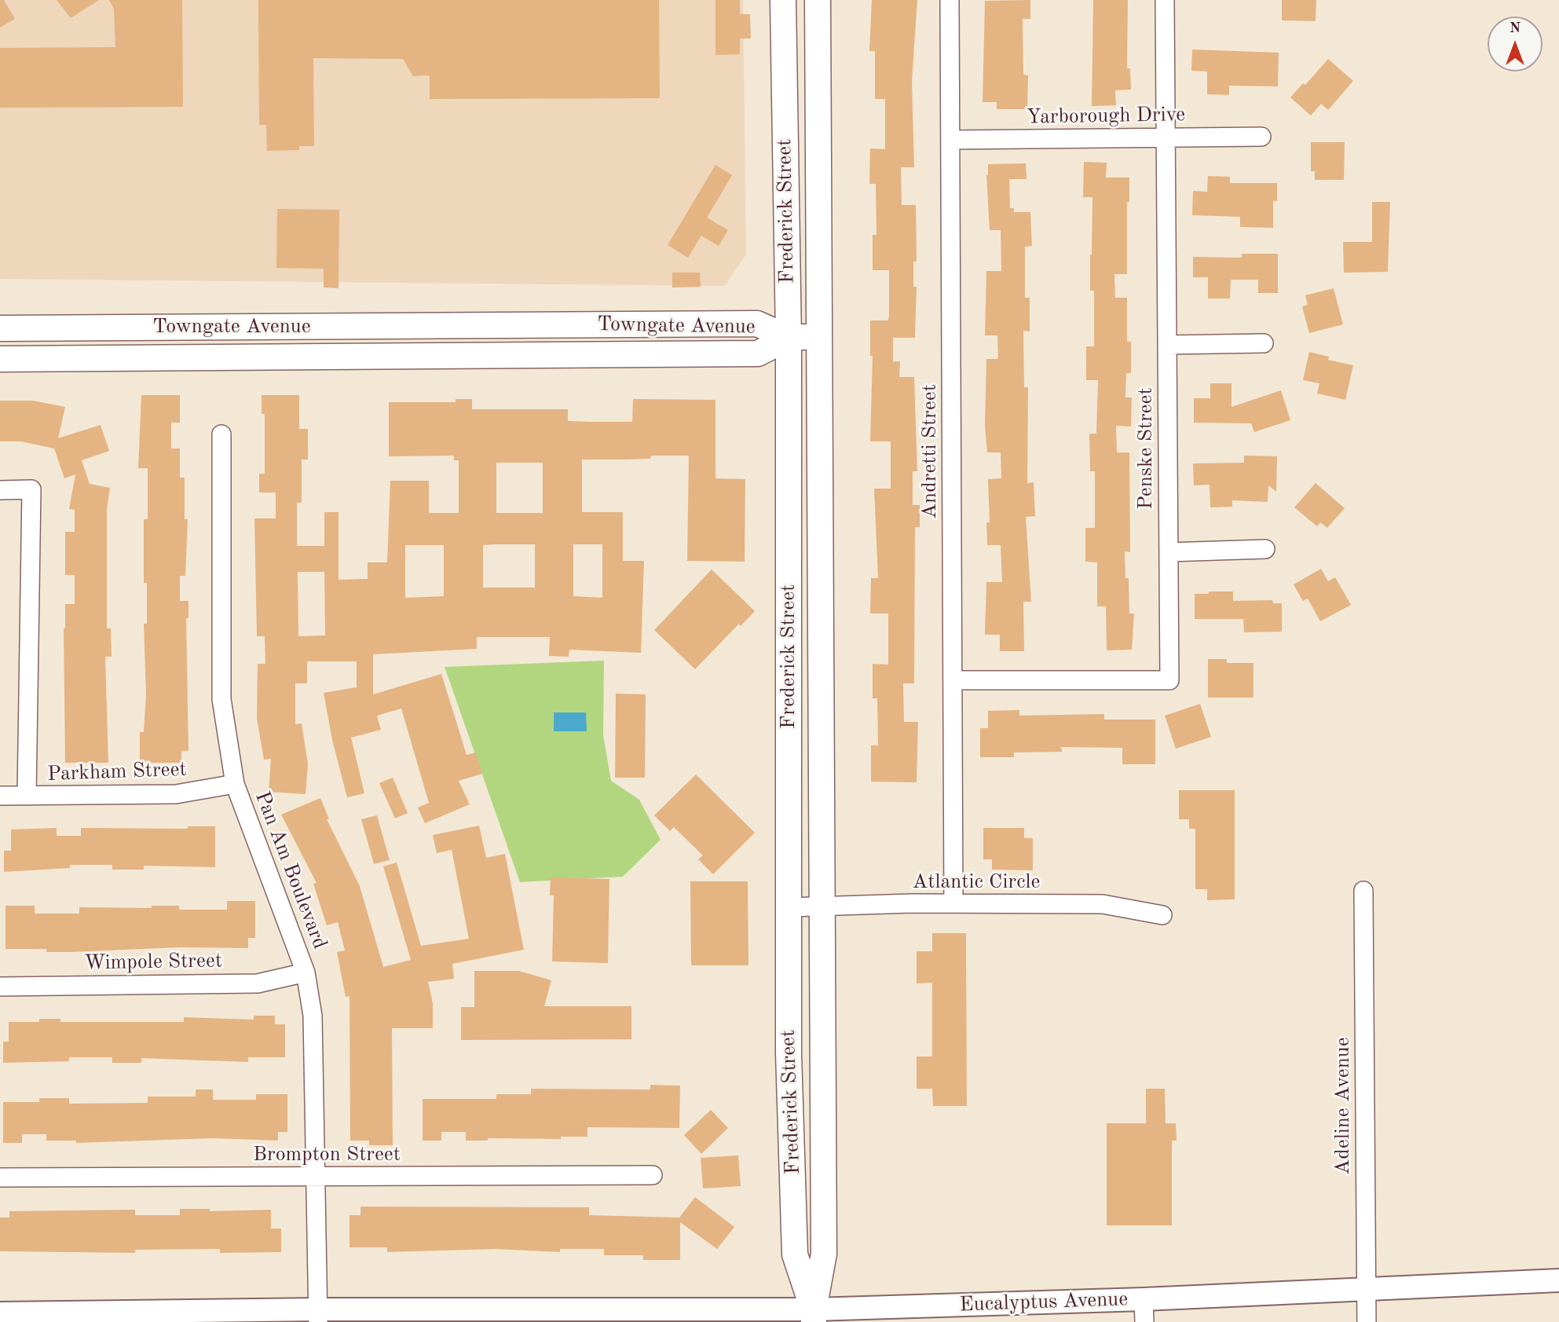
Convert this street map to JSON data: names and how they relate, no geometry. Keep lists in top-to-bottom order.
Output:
{
  "streets": {
    "main road": ["Frederick Street", "Towngate Avenue"],
    "street": [
      "Yarborough Drive",
      "Penske Street",
      "Andretti Street",
      "Parkham Street",
      "Pan Am Boulevard",
      "Atlantic Circle",
      "Wimpole Street",
      "Adeline Avenue",
      "Brompton Street",
      "Eucalyptus Avenue"
    ]
  },
  "crossings": [
    ["Yarborough Drive", "Penske Street"],
    ["Yarborough Drive", "Andretti Street"],
    ["Frederick Street", "Towngate Avenue"],
    ["Frederick Street", "Atlantic Circle"],
    ["Frederick Street", "Eucalyptus Avenue"],
    ["Penske Street", "Andretti Street"],
    ["Andretti Street", "Atlantic Circle"],
    ["Parkham Street", "Pan Am Boulevard"],
    ["Pan Am Boulevard", "Wimpole Street"],
    ["Pan Am Boulevard", "Brompton Street"],
    ["Pan Am Boulevard", "Eucalyptus Avenue"],
    ["Adeline Avenue", "Eucalyptus Avenue"]
  ],
  "north": "top"
}
